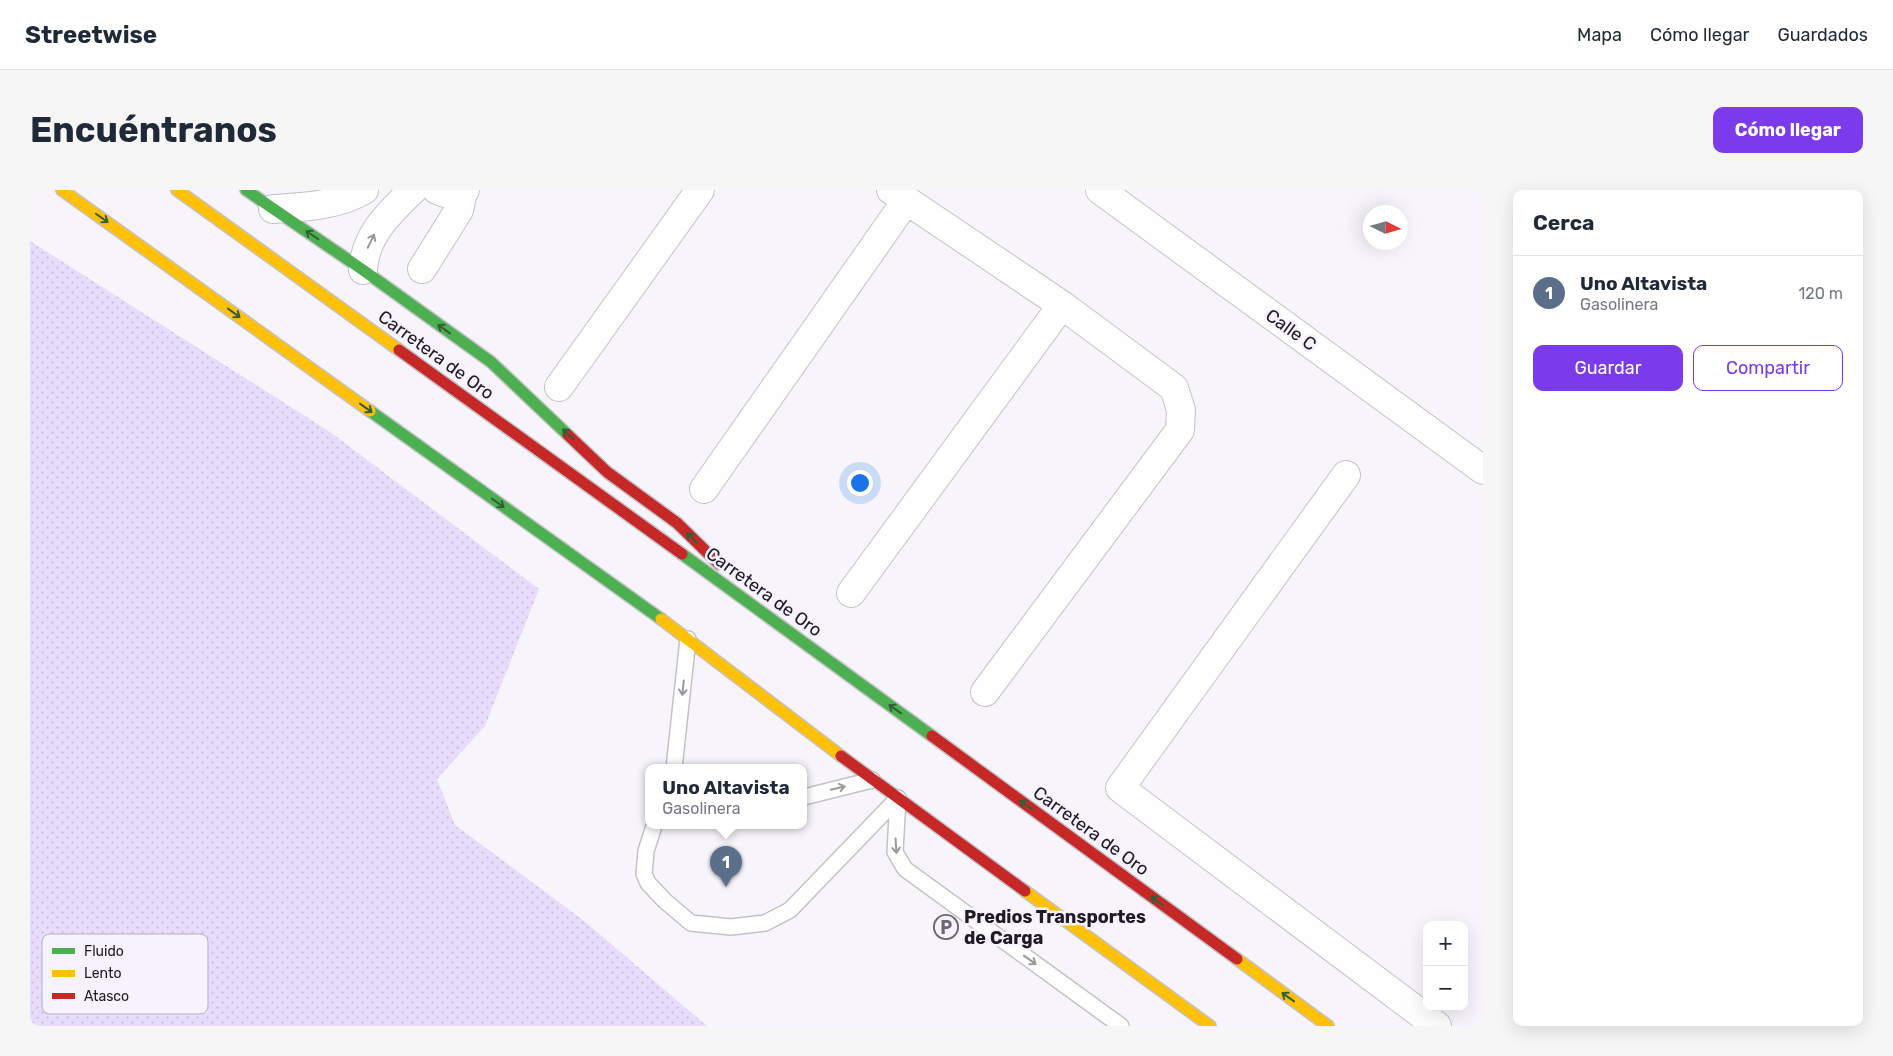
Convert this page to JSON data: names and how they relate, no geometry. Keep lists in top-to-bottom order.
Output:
{
  "streets": {
    "highway": ["Carretera de Oro"],
    "street": ["Calle C"]
  },
  "places": {
    "parking": ["Predios Transportes de Carga"]
  },
  "legend": ["Fluido", "Lento", "Atasco"],
  "north": "right",
  "page": {
    "header": "Streetwise",
    "nav": ["Mapa", "Cómo llegar", "Guardados"],
    "buttons": [
      "Cómo llegar",
      ["Guardar", "Compartir"]
    ],
    "title": "Encuéntranos",
    "heading": "Cerca",
    "list": [
      {
        "mark": "1",
        "name": "Uno Altavista",
        "note": "Gasolinera",
        "value": "120 m"
      }
    ],
    "popup": ["Uno Altavista", "Gasolinera"],
    "pins": "1",
    "map_buttons": ["+", "−"]
  }
}
